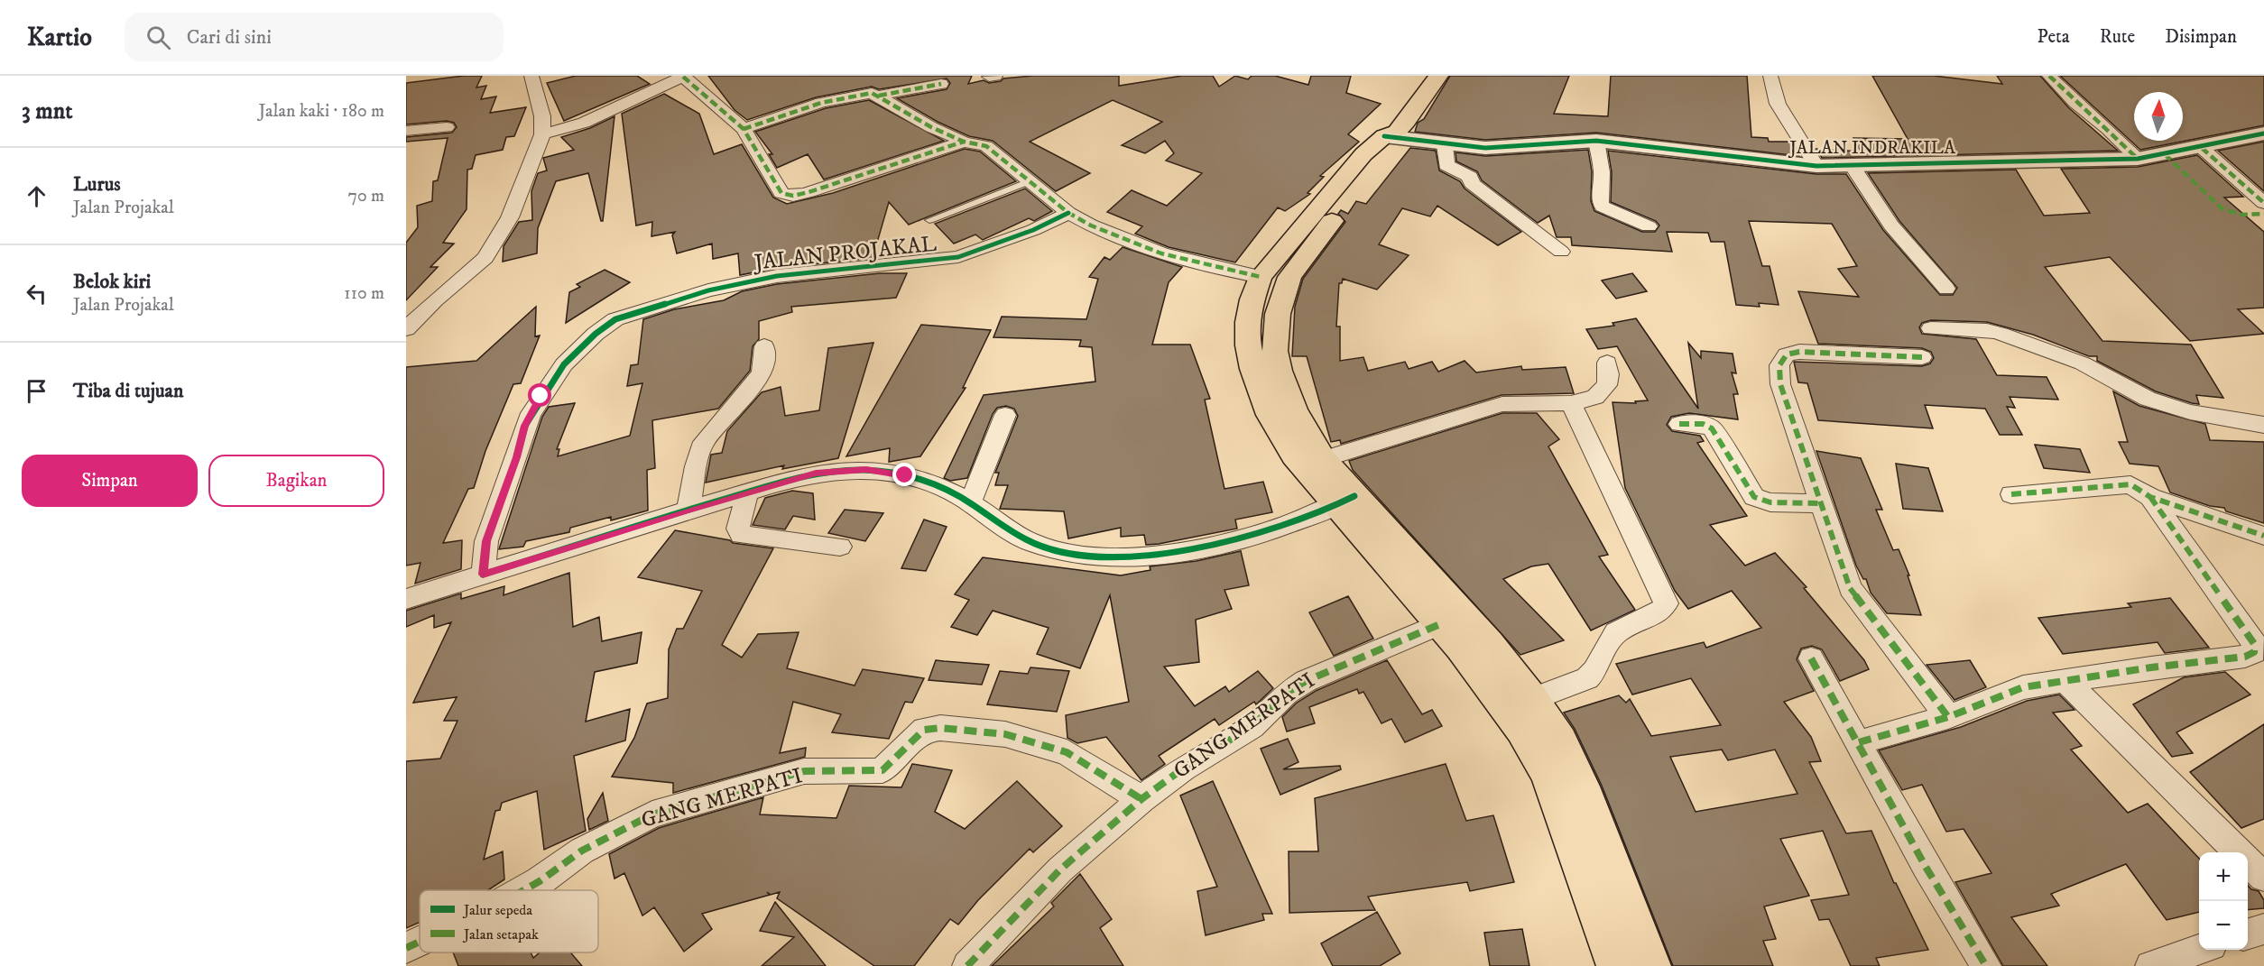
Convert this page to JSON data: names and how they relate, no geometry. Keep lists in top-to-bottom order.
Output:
{
  "streets": {
    "street": ["JALAN INDRAKILA", "JALAN PROJAKAL", "GANG MERPATI"]
  },
  "legend": ["Jalur sepeda", "Jalan setapak"],
  "north": "top",
  "page": {
    "header": "Kartio",
    "search": "Cari di sini",
    "nav": ["Peta", "Rute", "Disimpan"],
    "heading": ["3 mnt", "Jalan kaki · 180 m"],
    "list": [
      ["Lurus", "Jalan Projakal", "70 m"],
      ["Belok kiri", "Jalan Projakal", "110 m"],
      "Tiba di tujuan"
    ],
    "buttons": ["Simpan", "Bagikan"],
    "map_buttons": ["+", "−"]
  }
}
